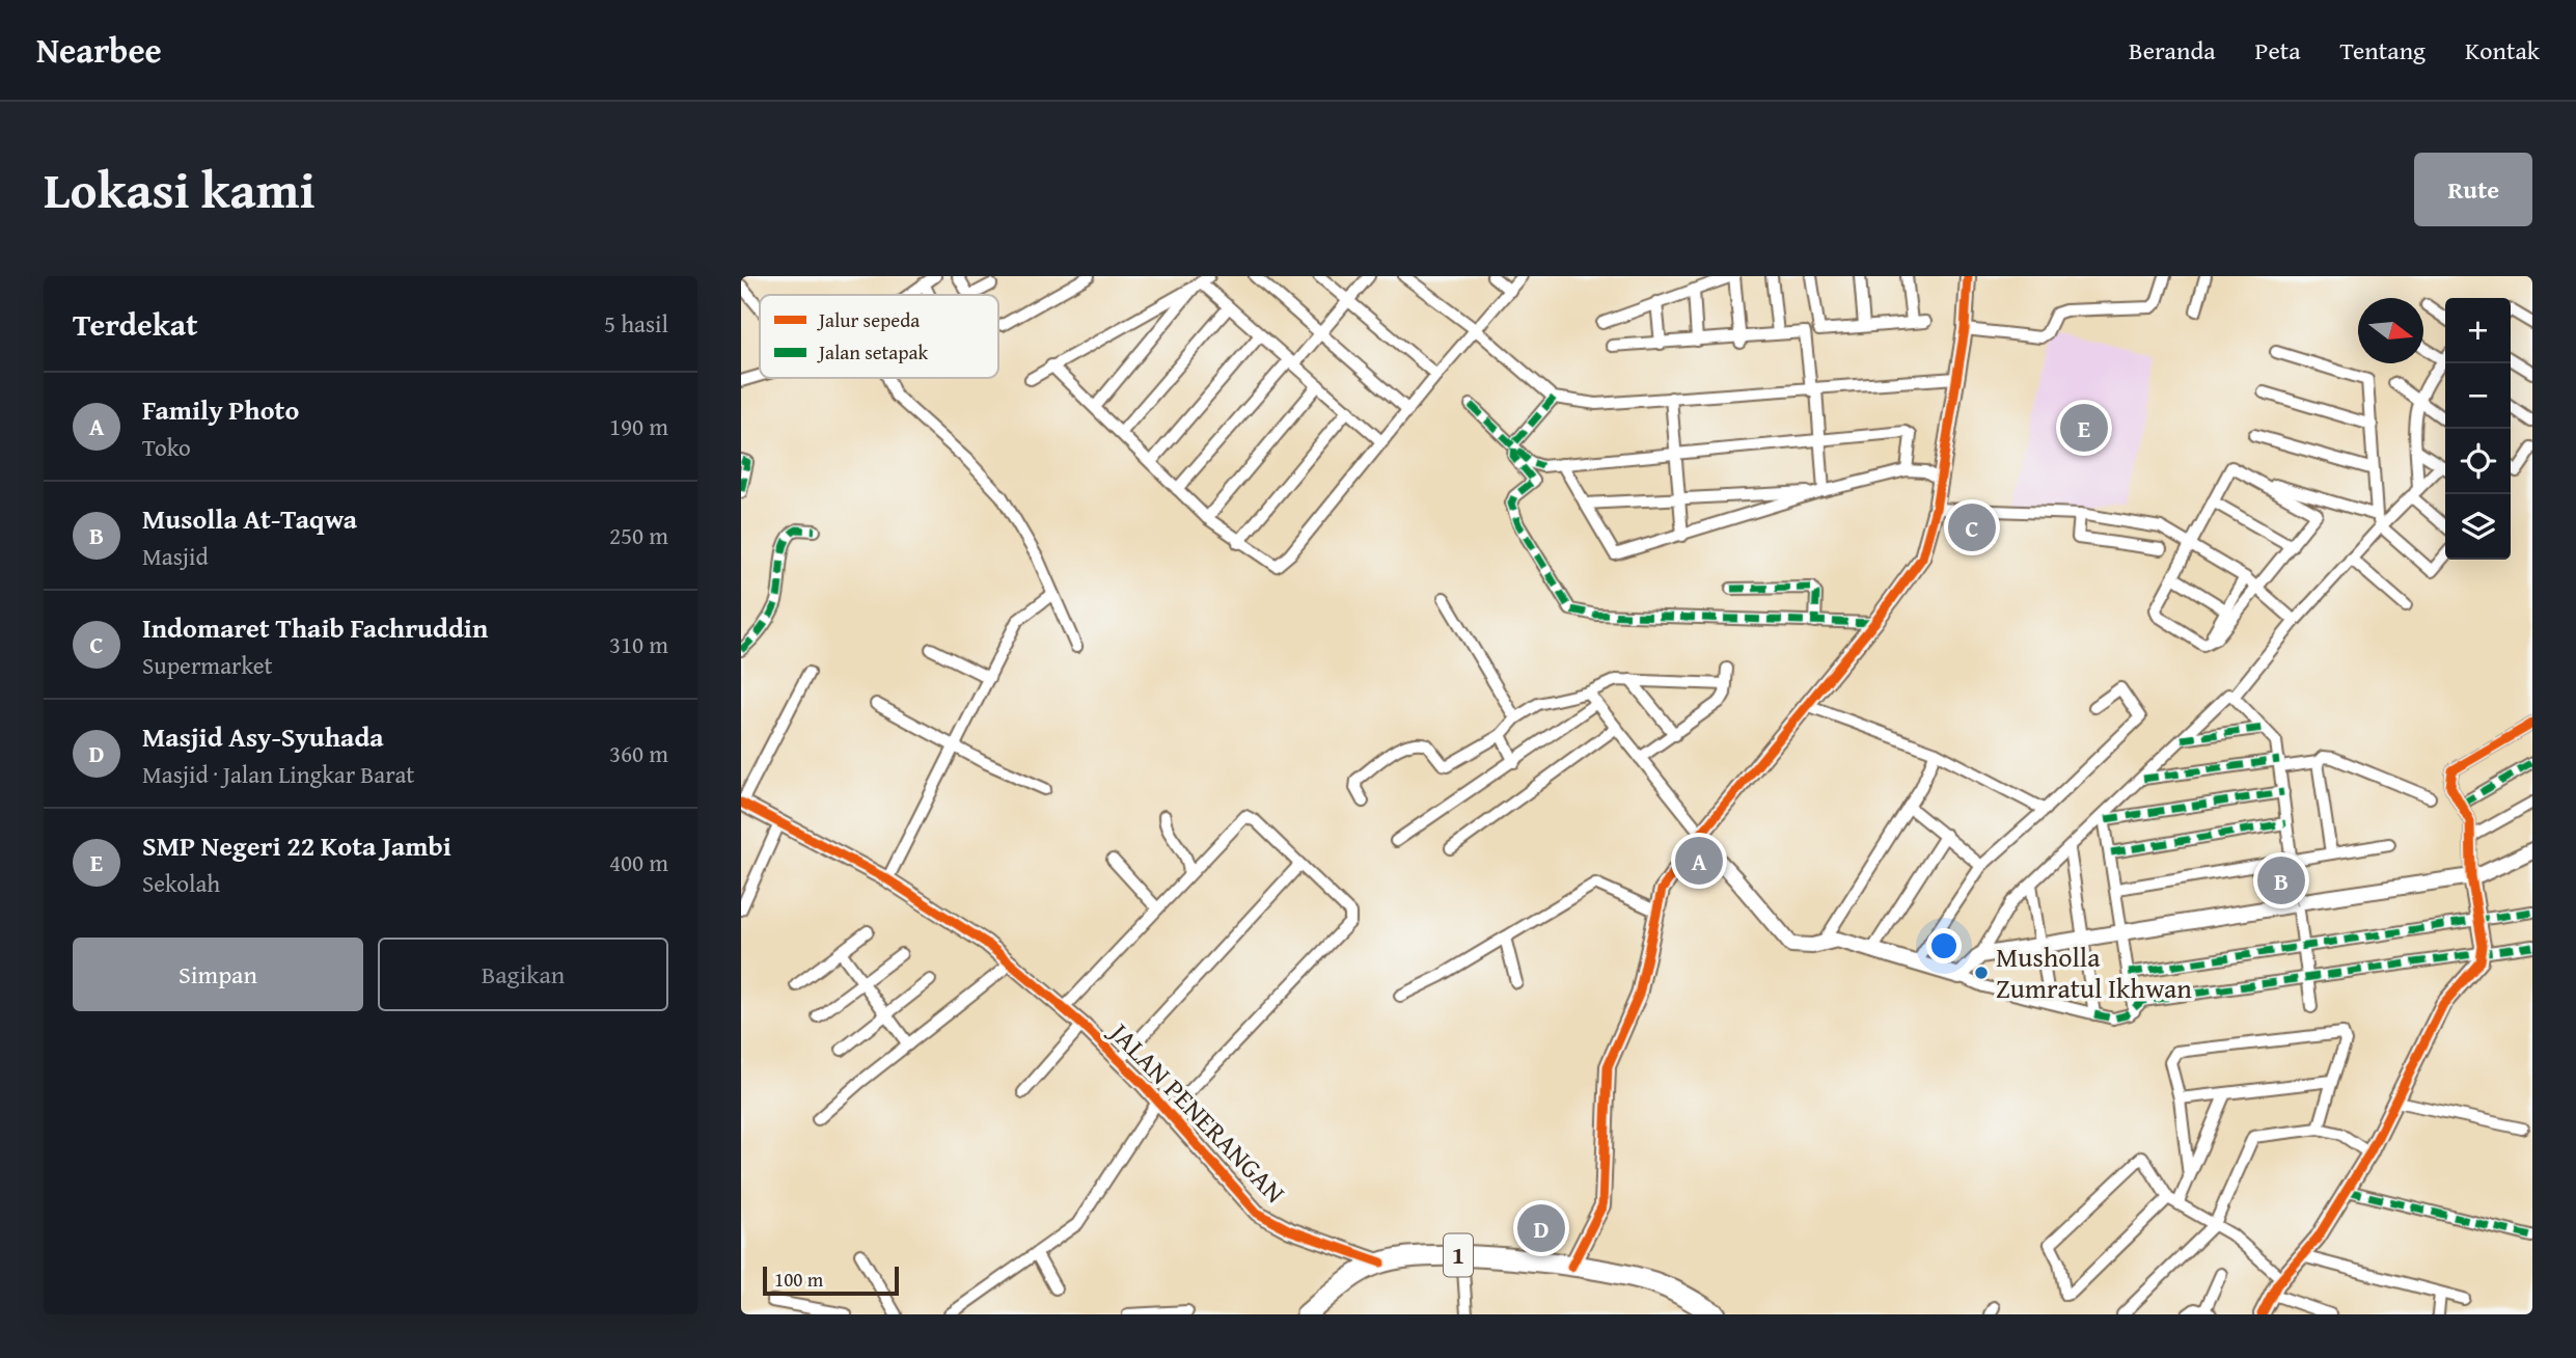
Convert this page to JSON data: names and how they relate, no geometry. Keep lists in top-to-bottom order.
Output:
{
  "streets": {
    "highway": ["1"],
    "street": ["JALAN PENERANGAN"]
  },
  "crossings": [
    ["JALAN PENERANGAN", "1"]
  ],
  "places": ["Musholla Zumratul Ikhwan"],
  "legend": ["Jalur sepeda", "Jalan setapak"],
  "scale_bar": "100 m",
  "north": "right",
  "page": {
    "header": "Nearbee",
    "nav": [
      "Beranda",
      "Peta",
      "Tentang",
      "Kontak"
    ],
    "title": "Lokasi kami",
    "buttons": [
      "Rute",
      ["Simpan", "Bagikan"]
    ],
    "heading": ["Terdekat", "5 hasil"],
    "map_buttons": ["+", "−"],
    "list": [
      {
        "mark": "A",
        "name": "Family Photo",
        "note": "Toko",
        "value": "190 m"
      },
      {
        "mark": "B",
        "name": "Musolla At-Taqwa",
        "note": "Masjid",
        "value": "250 m"
      },
      {
        "mark": "C",
        "name": "Indomaret Thaib Fachruddin",
        "note": "Supermarket",
        "value": "310 m"
      },
      {
        "mark": "D",
        "name": "Masjid Asy-Syuhada",
        "note": "Masjid · Jalan Lingkar Barat",
        "value": "360 m"
      },
      {
        "mark": "E",
        "name": "SMP Negeri 22 Kota Jambi",
        "note": "Sekolah",
        "value": "400 m"
      }
    ],
    "pins": [
      "E",
      "C",
      "A",
      "B",
      "D"
    ],
    "scale": "100 m"
  }
}
